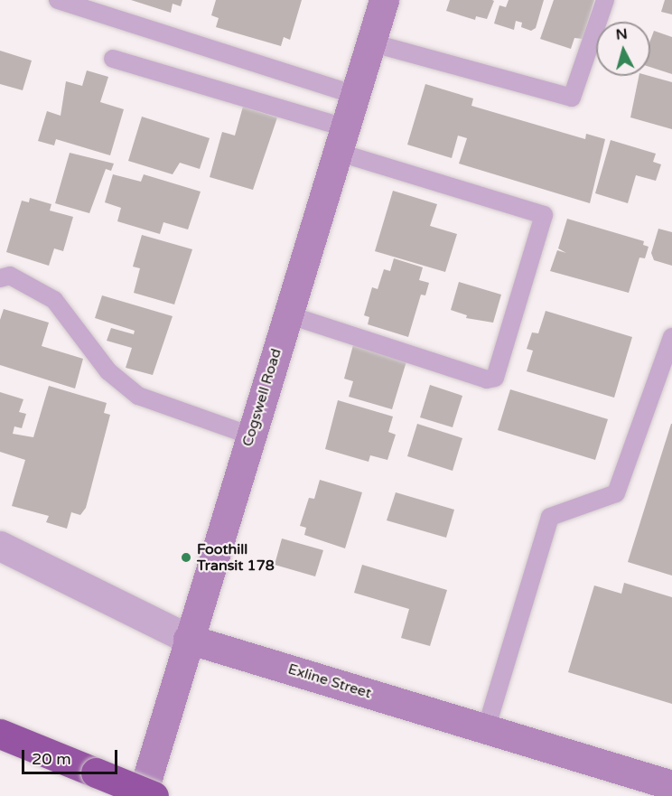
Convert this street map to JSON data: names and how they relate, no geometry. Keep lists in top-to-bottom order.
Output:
{
  "streets": {
    "street": ["Cogswell Road", "Exline Street"]
  },
  "crossings": [
    ["Cogswell Road", "Exline Street"]
  ],
  "places": ["Foothill Transit 178"],
  "scale_bar": "20 m",
  "north": "top"
}
